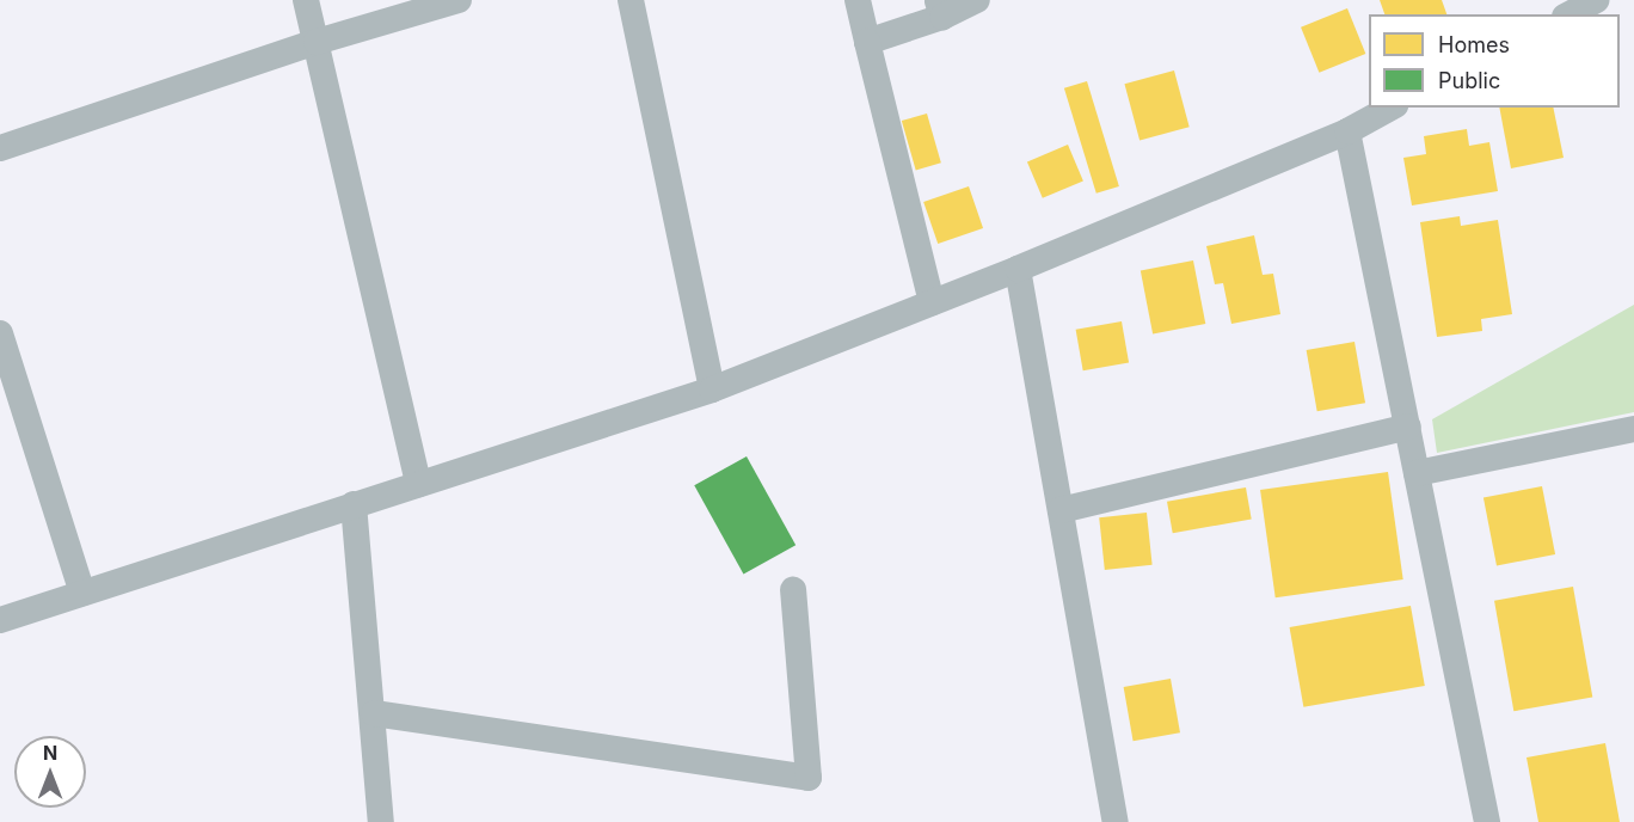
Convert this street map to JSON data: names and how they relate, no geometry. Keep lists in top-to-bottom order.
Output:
{
  "legend": ["Homes", "Public"],
  "north": "top"
}
